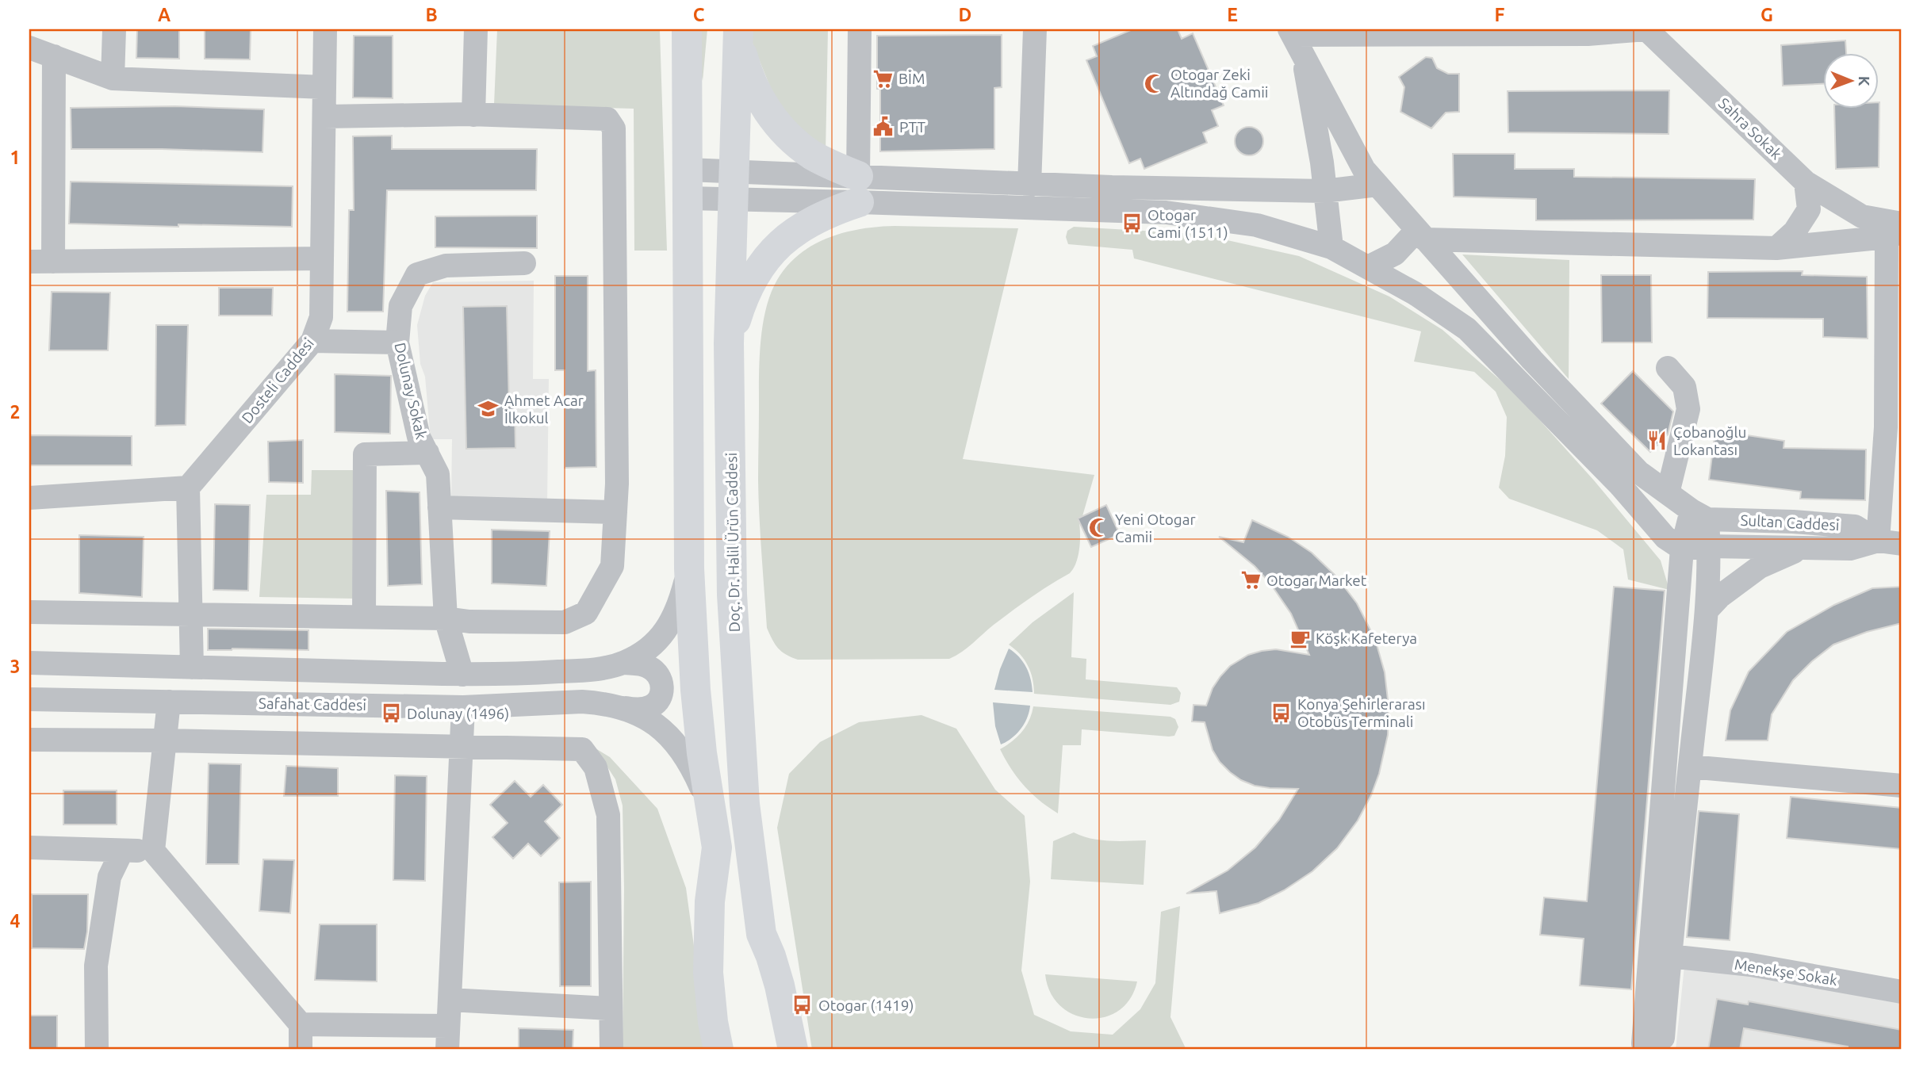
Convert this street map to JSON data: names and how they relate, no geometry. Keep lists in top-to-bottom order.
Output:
{
  "streets": {
    "main road": ["Doç. Dr. Halil Ürün Caddesi"],
    "street": [
      "Sahra Sokak",
      "Dosteli Caddesi",
      "Dolunay Sokak",
      "Sultan Caddesi",
      "Safahat Caddesi",
      "Menekşe Sokak"
    ]
  },
  "places": {
    "supermarket": ["BİM", "Otogar Market"],
    "mosque": ["Otogar Zeki Altındağ Camii", "Yeni Otogar Camii"],
    "public building": ["PTT"],
    "bus stop": [
      "Otogar Cami (1511)",
      "Konya Şehirlerarası Otobüs Terminali",
      "Dolunay (1496)",
      "Otogar (1419)"
    ],
    "school or university": ["Ahmet Acar İlkokul"],
    "restaurant": ["Çobanoğlu Lokantası"],
    "cafe": ["Köşk Kafeterya"]
  },
  "north": "right",
  "grid": {
    "columns": [
      "A",
      "B",
      "C",
      "D",
      "E",
      "F",
      "G"
    ],
    "rows": [
      "1",
      "2",
      "3",
      "4"
    ]
  }
}
